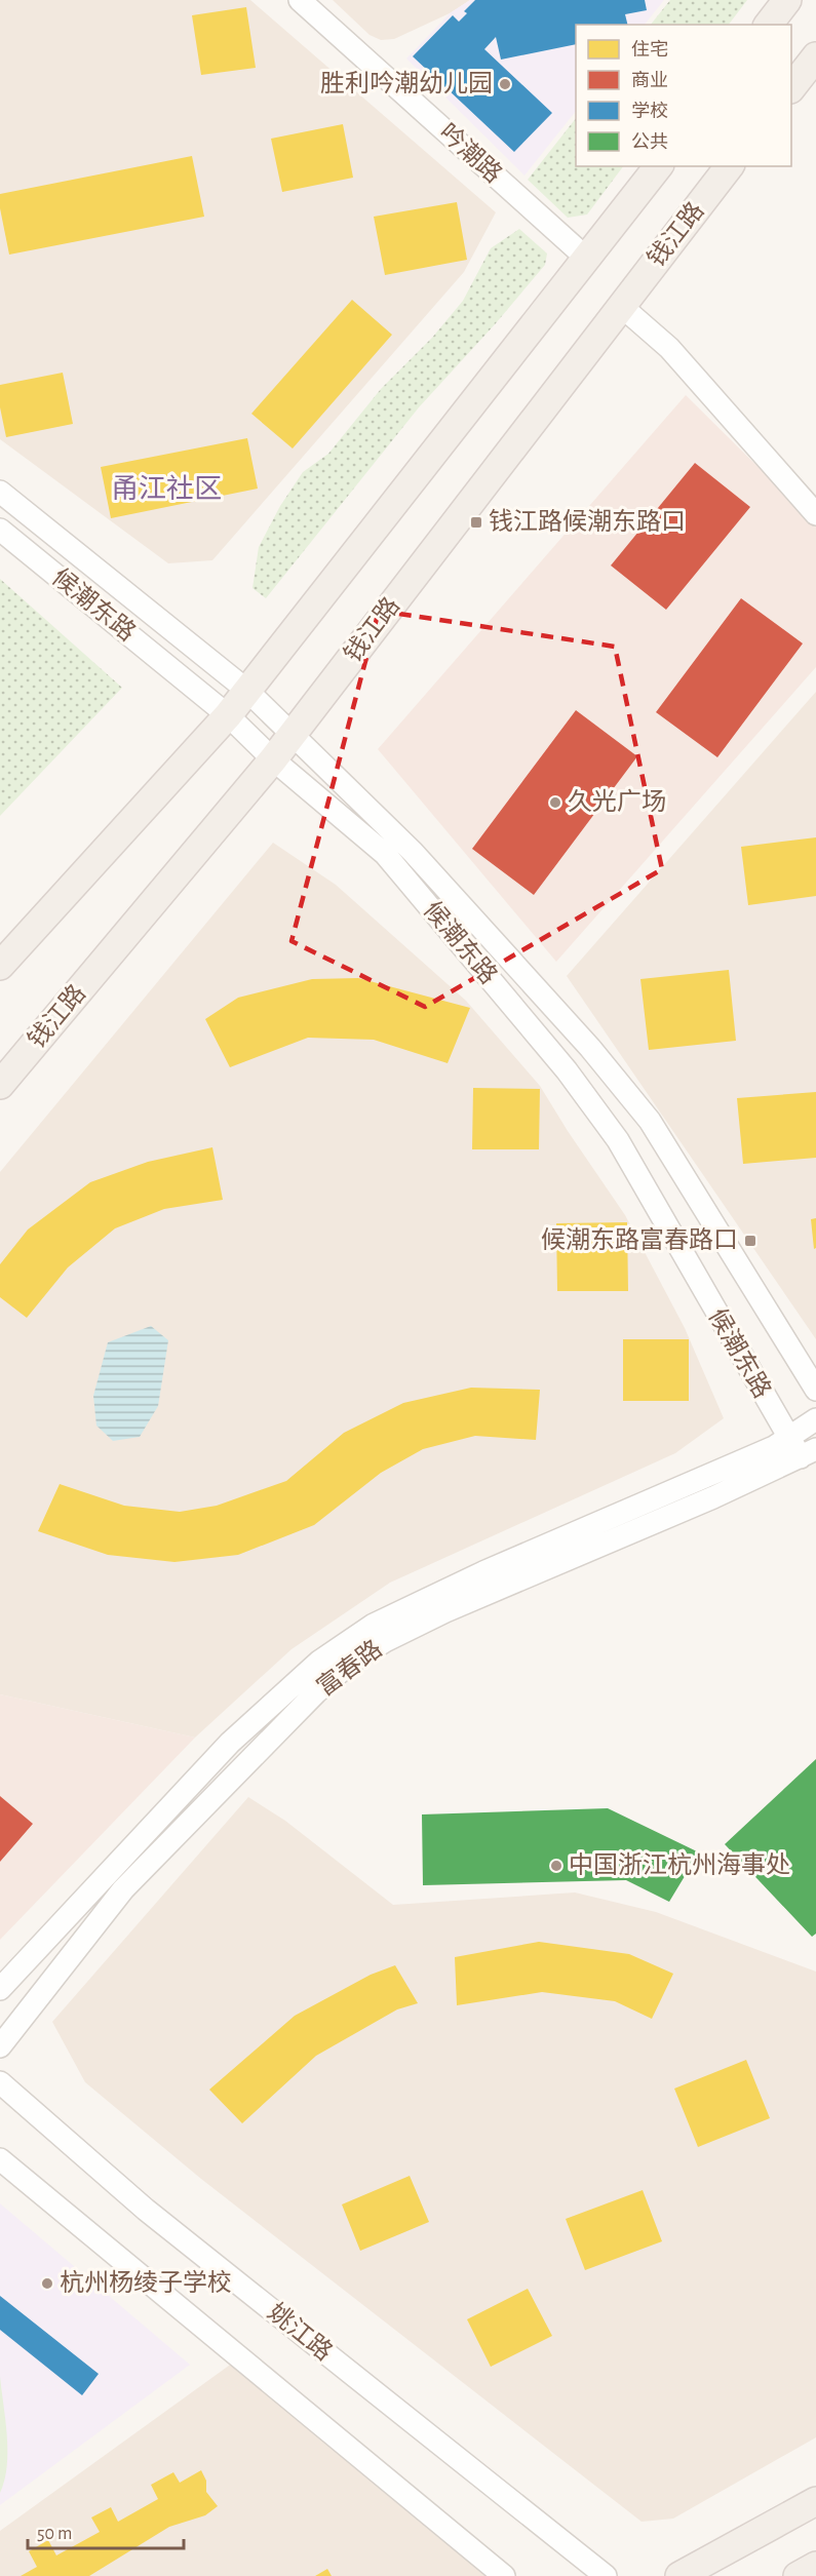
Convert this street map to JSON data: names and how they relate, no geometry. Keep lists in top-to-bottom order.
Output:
{
  "streets": {
    "main road": ["钱江路"],
    "street": [
      "吟潮路",
      "候潮东路",
      "富春路",
      "姚江路"
    ]
  },
  "crossings": [
    ["钱江路", "候潮东路"],
    ["候潮东路", "富春路"]
  ],
  "districts": ["甬江社区"],
  "places": {
    "other": [
      "胜利吟潮幼儿园",
      "久光广场",
      "中国浙江杭州海事处",
      "杭州杨绫子学校"
    ],
    "transit": ["钱江路候潮东路口", "候潮东路富春路口"]
  },
  "legend": [
    "住宅",
    "商业",
    "学校",
    "公共"
  ],
  "scale_bar": "50 m"
}
